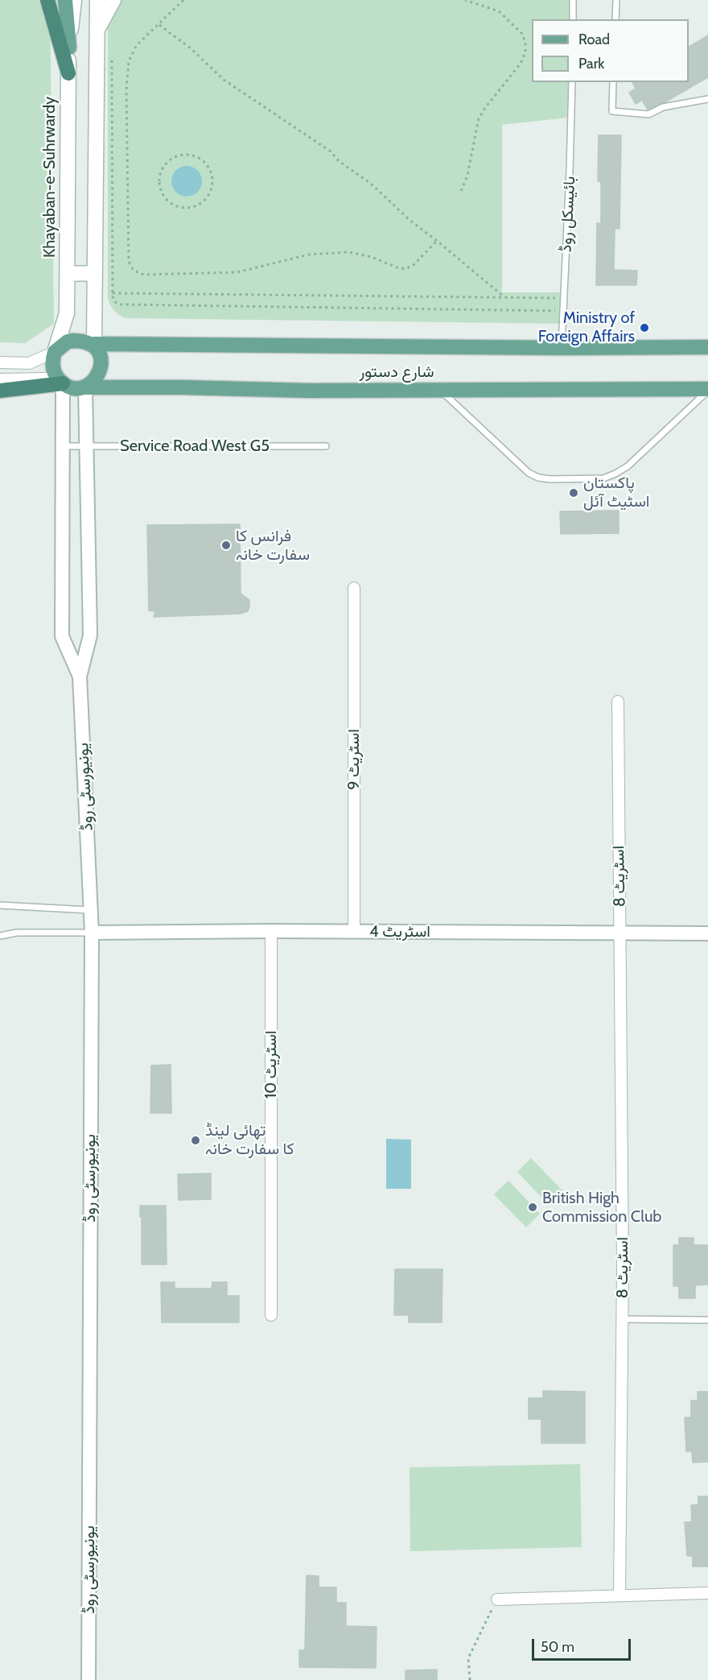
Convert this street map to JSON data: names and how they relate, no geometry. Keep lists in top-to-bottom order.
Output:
{
  "streets": {
    "main road": ["Khayaban-e-Suhrwardy", "شارع دستور"],
    "street": [
      "اسٹریٹ 9",
      "یونیورسٹی روڈ",
      "اسٹریٹ 8",
      "اسٹریٹ 4",
      "اسٹریٹ 10"
    ],
    "lane": ["بائیسکل روڈ", "Service Road West G5"]
  },
  "crossings": [
    ["Khayaban-e-Suhrwardy", "شارع دستور"],
    ["Khayaban-e-Suhrwardy", "یونیورسٹی روڈ"],
    ["بائیسکل روڈ", "شارع دستور"],
    ["شارع دستور", "یونیورسٹی روڈ"],
    ["Service Road West G5", "یونیورسٹی روڈ"],
    ["اسٹریٹ 9", "اسٹریٹ 4"],
    ["یونیورسٹی روڈ", "اسٹریٹ 4"],
    ["اسٹریٹ 8", "اسٹریٹ 4"],
    ["اسٹریٹ 4", "اسٹریٹ 10"]
  ],
  "places": [
    "Ministry of Foreign Affairs",
    "پاکستان اسٹیٹ آئل",
    "فرانس کا سفارت خانہ",
    "تھائی لینڈ کا سفارت خانہ",
    "British High Commission Club"
  ],
  "legend": ["Road", "Park"],
  "scale_bar": "50 m"
}
